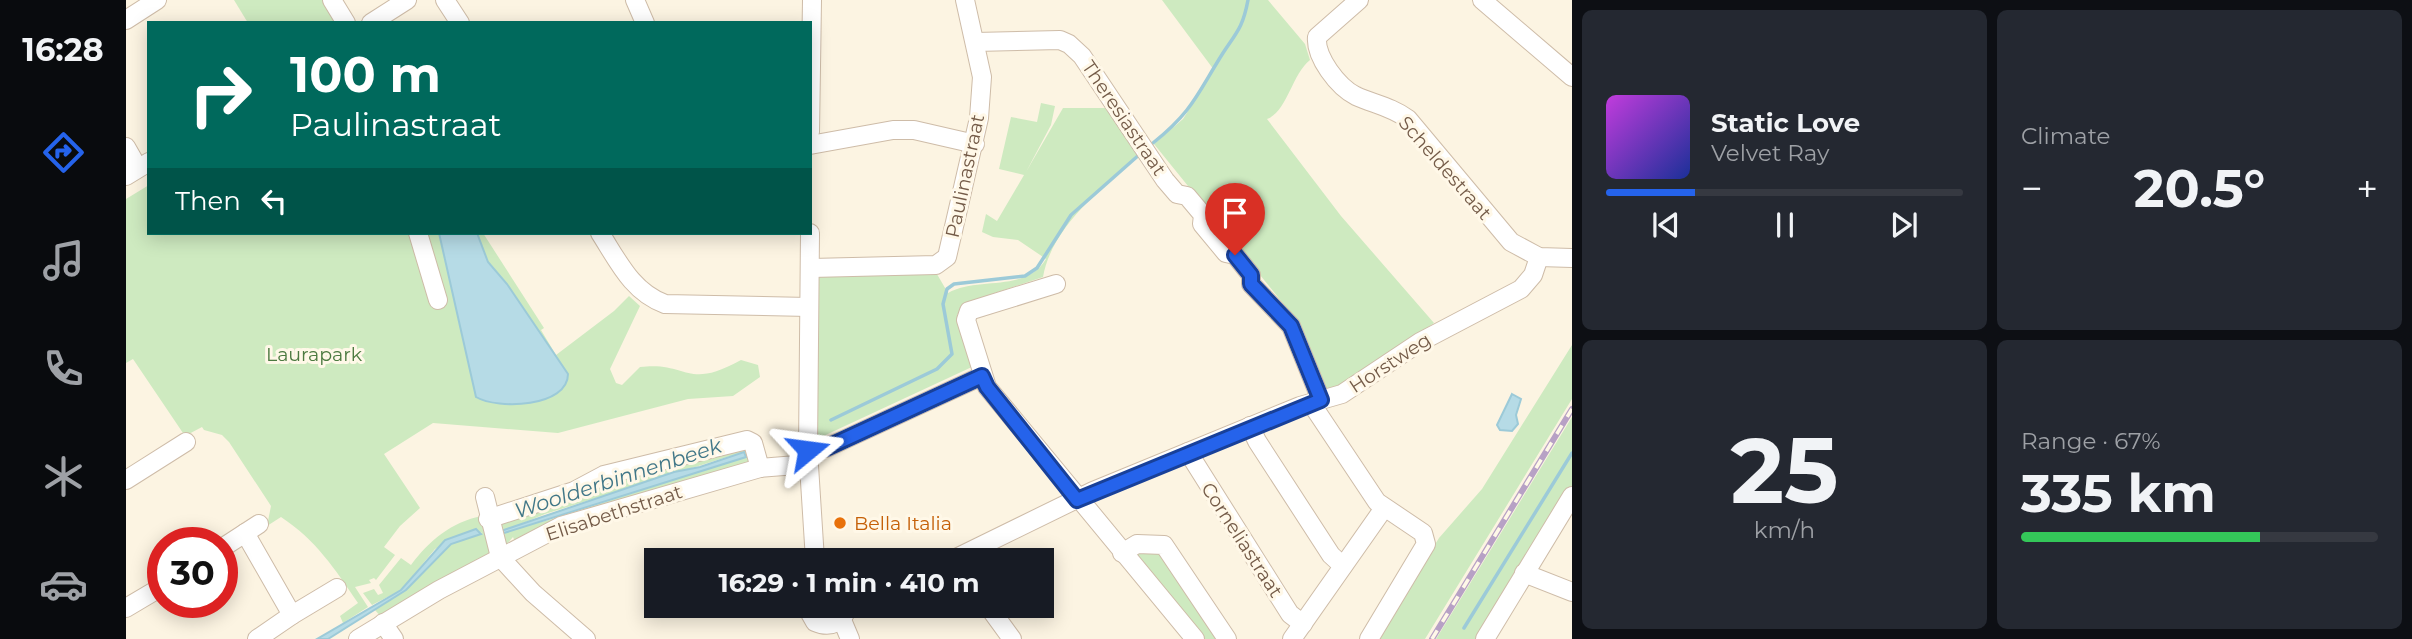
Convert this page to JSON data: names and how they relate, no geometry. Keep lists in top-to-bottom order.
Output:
{
  "streets": {
    "street": [
      "Theresiastraat",
      "Scheldestraat",
      "Paulinastraat",
      "Horstweg",
      "Elisabethstraat",
      "Corneliastraat"
    ]
  },
  "crossings": [
    ["Theresiastraat", "Paulinastraat"],
    ["Theresiastraat", "Horstweg"],
    ["Scheldestraat", "Horstweg"],
    ["Horstweg", "Corneliastraat"]
  ],
  "water": ["Woolderbinnenbeek"],
  "parks": ["Laurapark"],
  "places": ["Bella Italia"],
  "page": {
    "tabs": "16:28",
    "tile": [
      "Climate",
      ["25", "km/h"],
      ["Range · 67%", "335 km"]
    ],
    "turn": ["100 m", "Paulinastraat"],
    "song": ["Static Love", "Velvet Ray"],
    "heat": ["−", "20.5°", "+"],
    "then": "Then",
    "limit": "30",
    "trip": "16:29 · 1 min · 410 m"
  }
}
